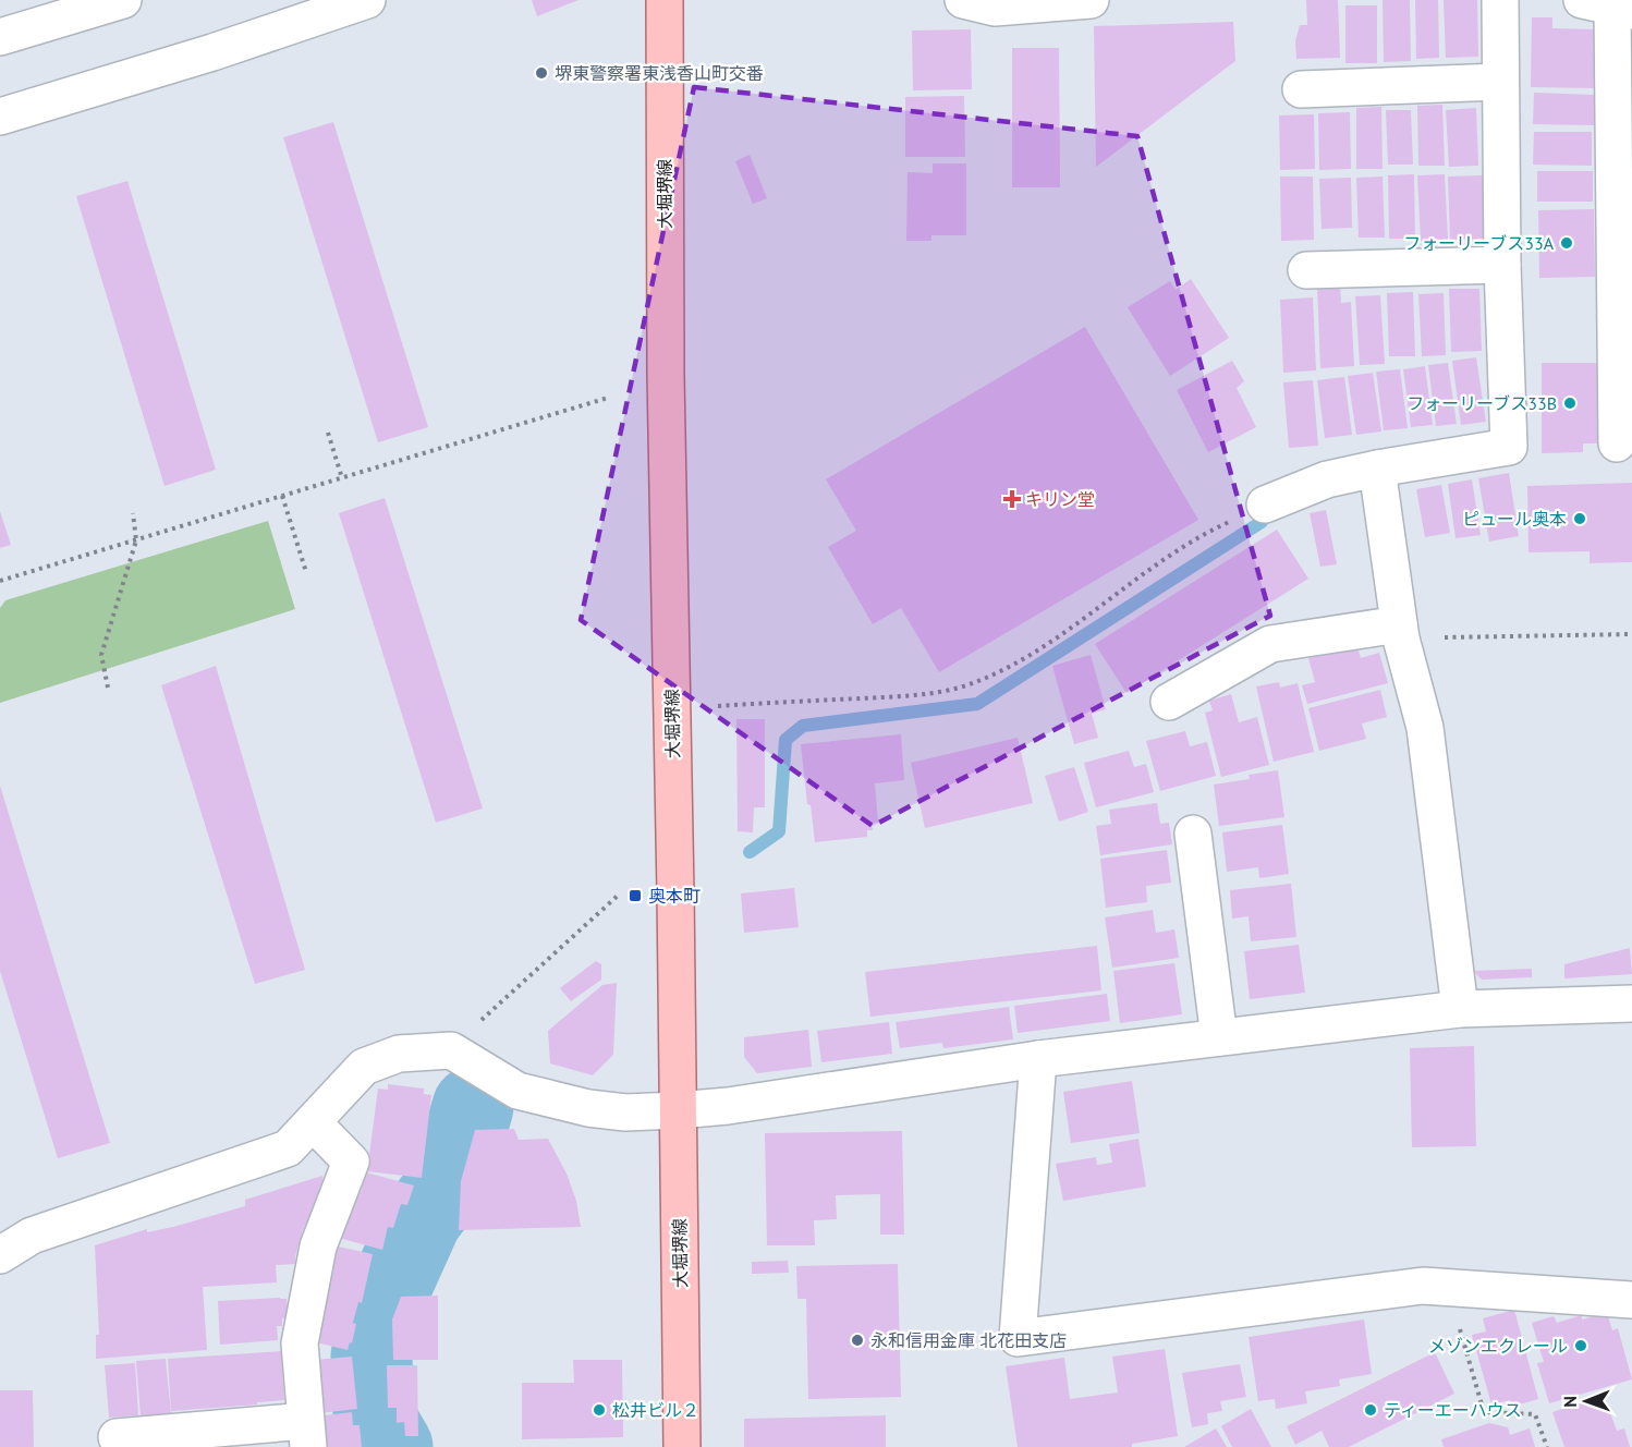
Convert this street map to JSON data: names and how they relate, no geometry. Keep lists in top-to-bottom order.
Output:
{
  "streets": {
    "main road": ["大堀堺線"]
  },
  "places": {
    "other": [
      "堺東警察署東浅香山町交番",
      "フォーリーブス33A",
      "フォーリーブス33B",
      "ピュール奥本",
      "永和信用金庫 北花田支店",
      "メゾンエクレール",
      "松井ビル２",
      "ティーエーハウス"
    ],
    "health": ["キリン堂"],
    "transit": ["奥本町"]
  },
  "north": "left"
}
